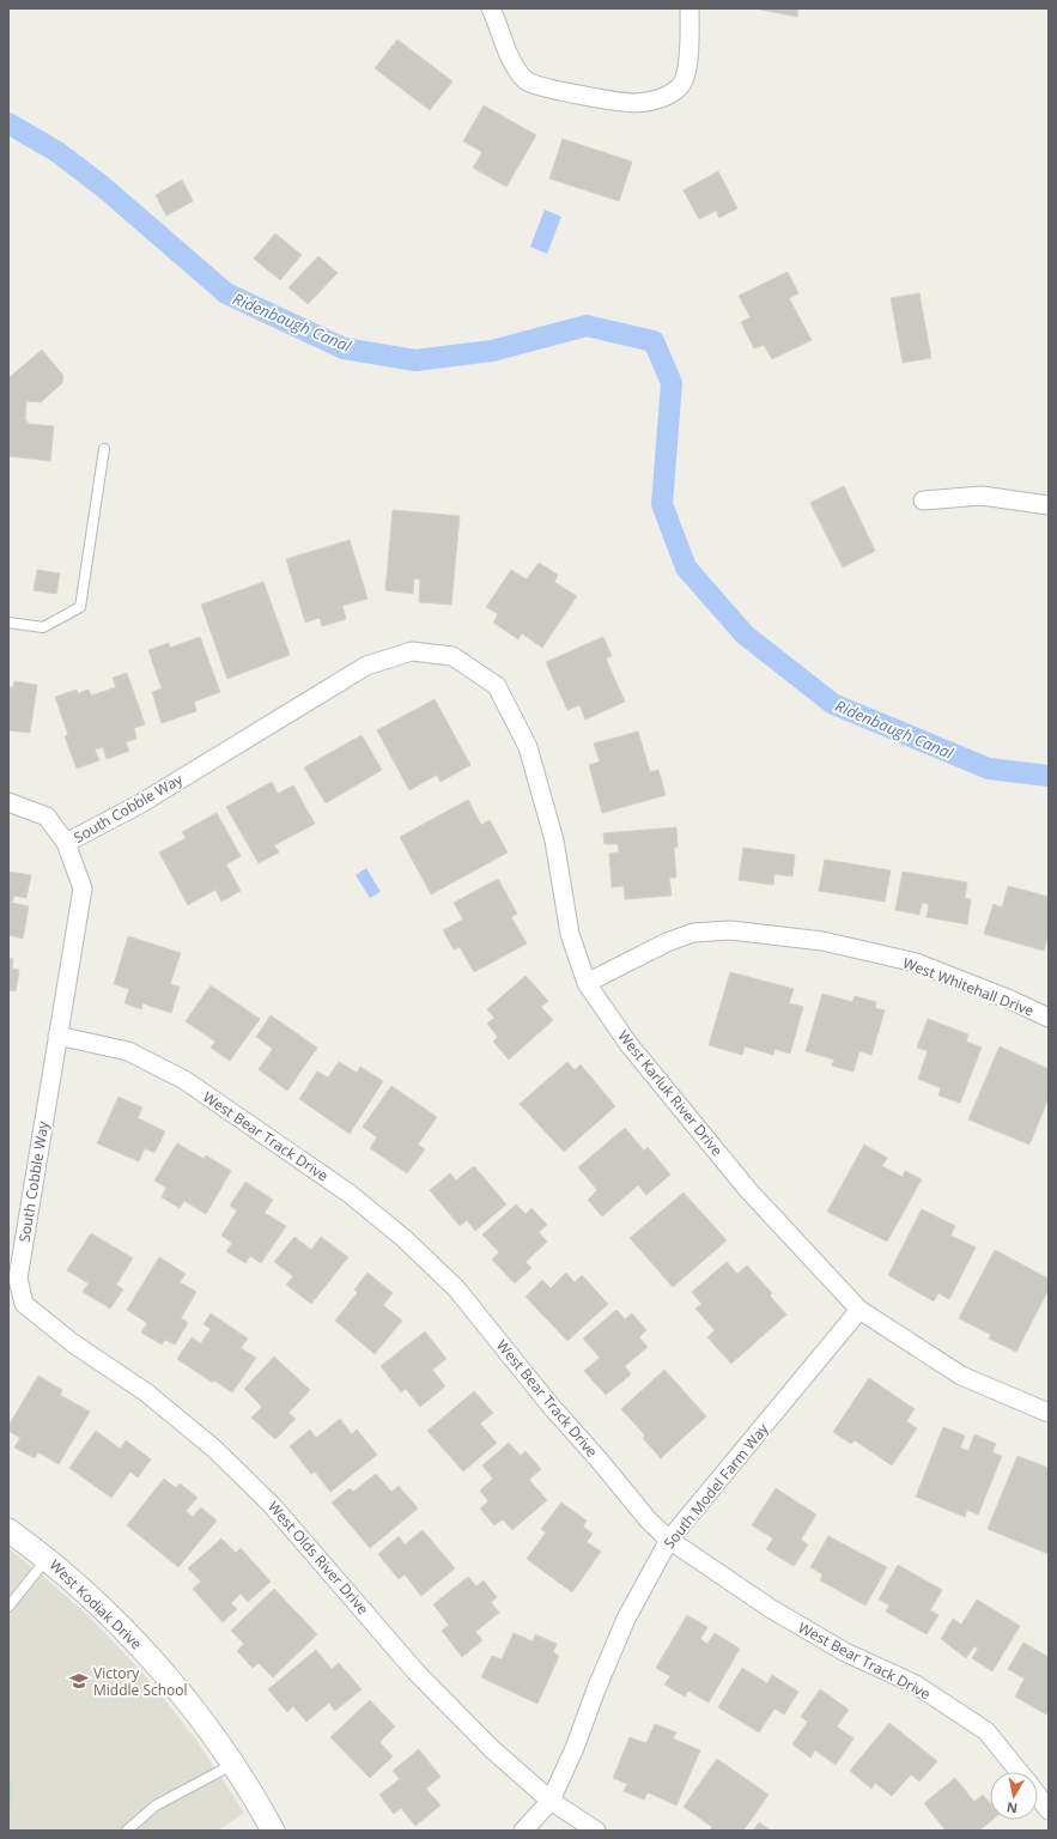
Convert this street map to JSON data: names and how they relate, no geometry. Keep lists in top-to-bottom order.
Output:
{
  "streets": {
    "street": [
      "South Cobble Way",
      "West Whitehall Drive",
      "West Karluk River Drive",
      "West Bear Track Drive",
      "South Model Farm Way",
      "West Olds River Drive",
      "West Kodiak Drive"
    ]
  },
  "crossings": [
    ["South Cobble Way", "West Karluk River Drive"],
    ["South Cobble Way", "West Bear Track Drive"],
    ["South Cobble Way", "West Olds River Drive"],
    ["West Whitehall Drive", "West Karluk River Drive"],
    ["West Karluk River Drive", "South Model Farm Way"],
    ["West Bear Track Drive", "South Model Farm Way"],
    ["South Model Farm Way", "West Olds River Drive"]
  ],
  "water": ["Ridenbaugh Canal"],
  "places": {
    "school or university": ["Victory Middle School"]
  },
  "north": "bottom"
}
